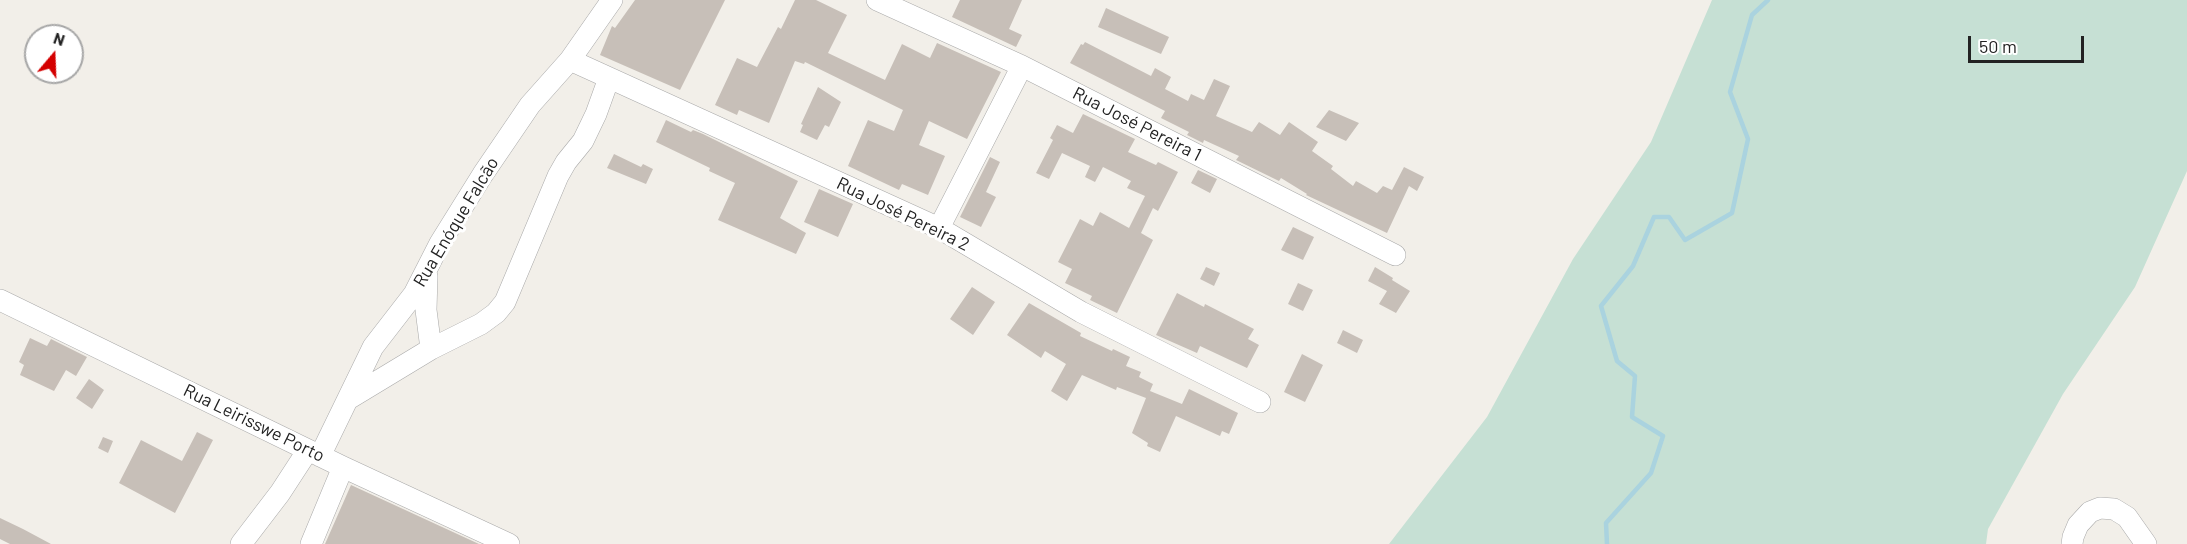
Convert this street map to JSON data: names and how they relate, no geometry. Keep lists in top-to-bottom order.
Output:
{
  "streets": {
    "street": [
      "Rua José Pereira 1",
      "Rua José Pereira 2",
      "Rua Enóque Falcão",
      "Rua Leirisswe Porto"
    ]
  },
  "crossings": [
    ["Rua José Pereira 2", "Rua Enóque Falcão"],
    ["Rua Enóque Falcão", "Rua Leirisswe Porto"]
  ],
  "scale_bar": "50 m",
  "north": "top"
}
